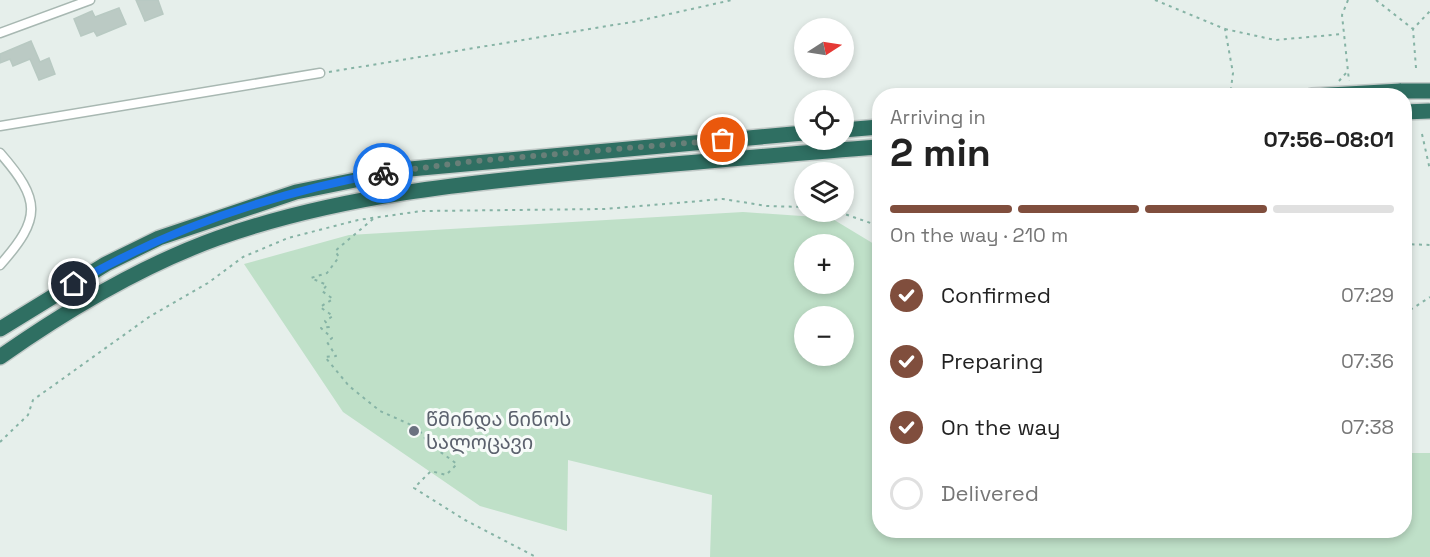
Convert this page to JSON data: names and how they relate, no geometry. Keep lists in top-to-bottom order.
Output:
{
  "places": ["წმინდა ნინოს სალოცავი"],
  "north": "right",
  "page": {
    "map_buttons": ["+", "−"],
    "heading": ["2 min", "Arriving in", "07:56–08:01"],
    "bar": "On the way · 210 m",
    "list": [
      ["Confirmed", "07:29"],
      ["Preparing", "07:36"],
      ["On the way", "07:38"],
      "Delivered"
    ]
  }
}
